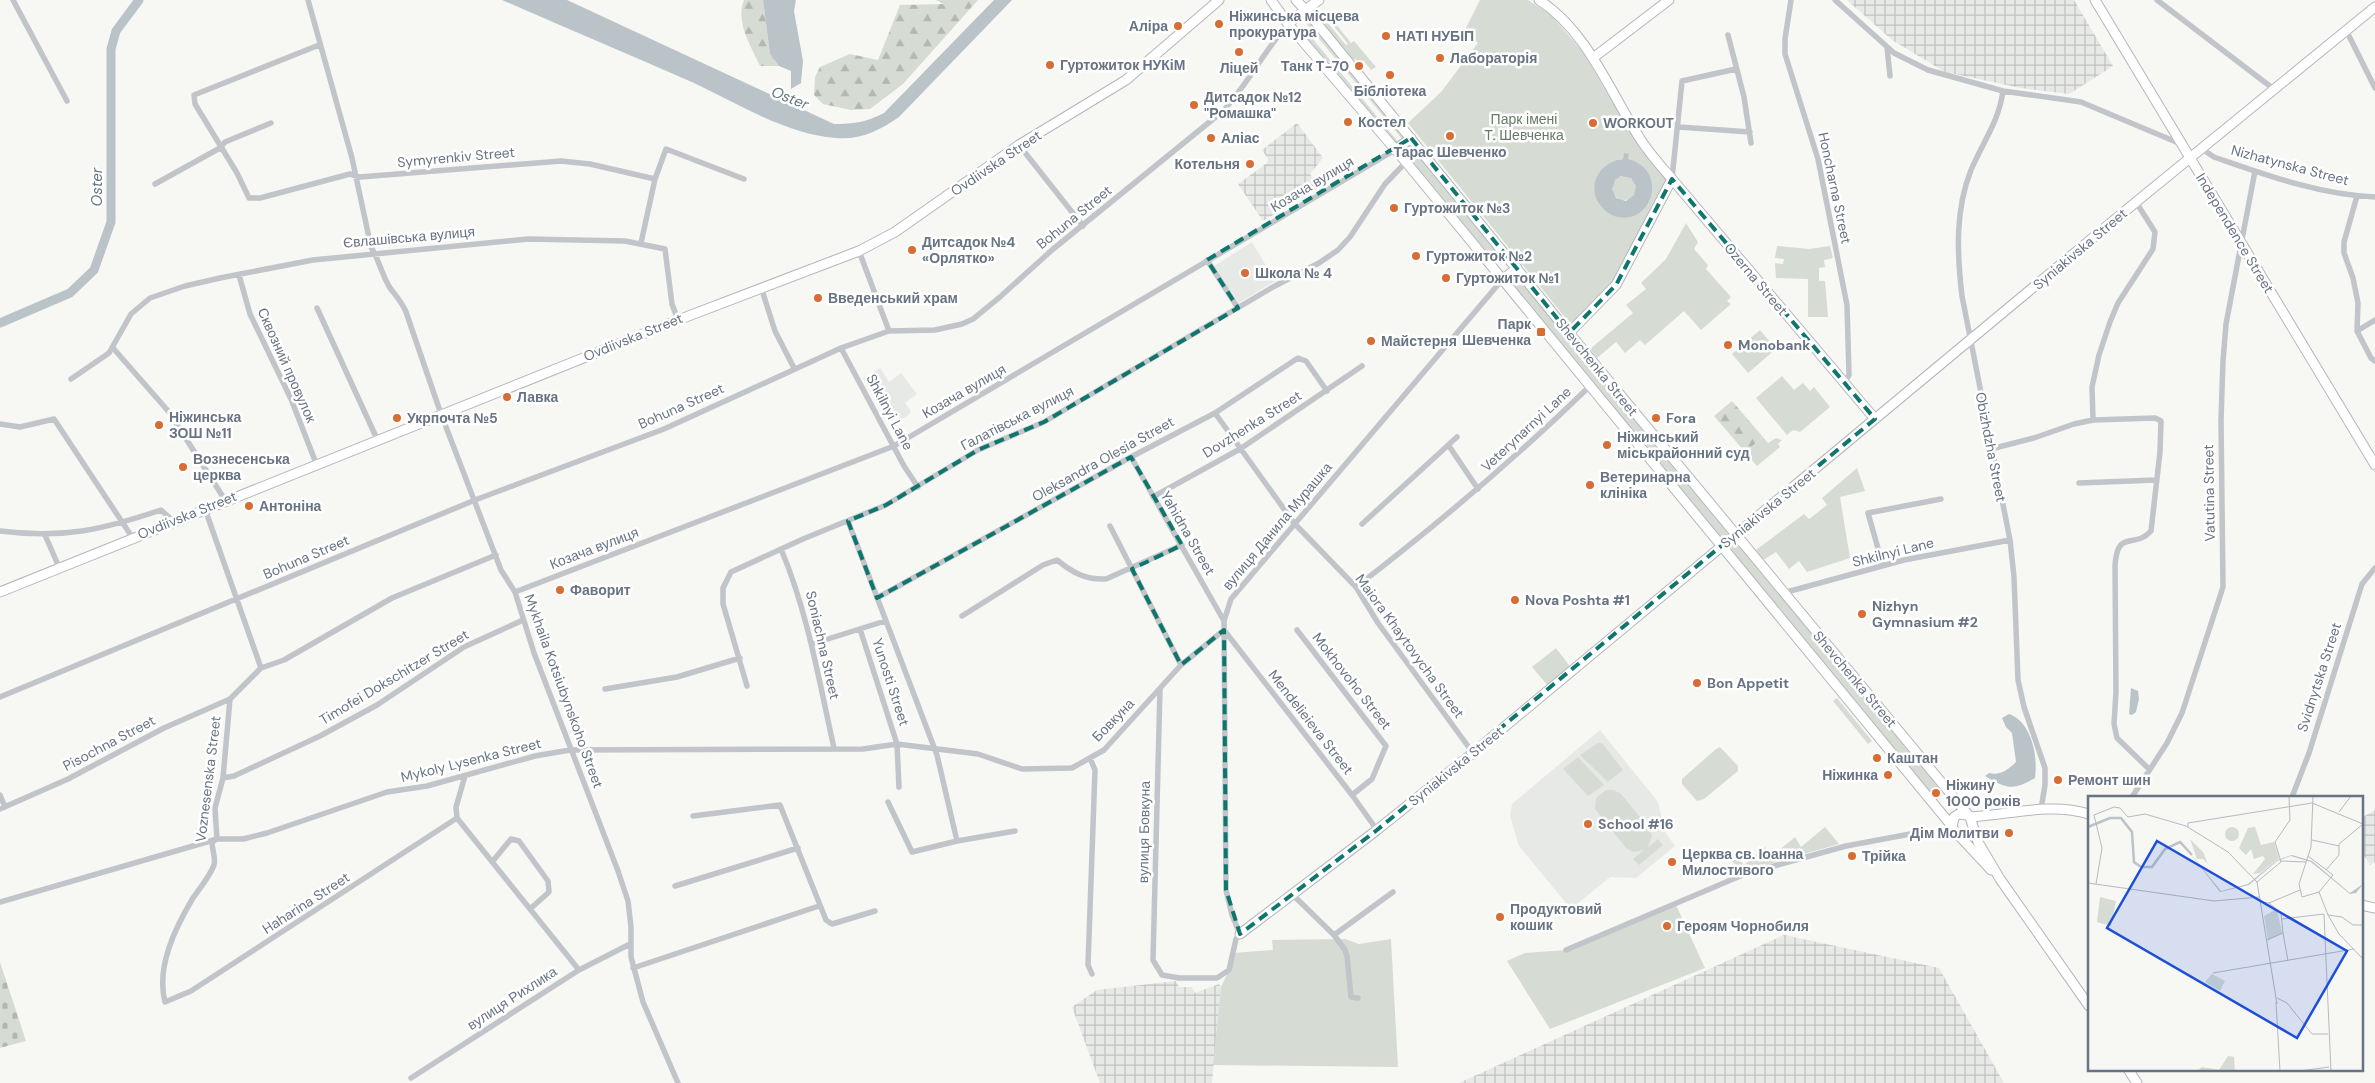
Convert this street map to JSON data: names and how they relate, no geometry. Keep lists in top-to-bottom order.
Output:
{
  "streets": {
    "main road": [
      "Ovdiivska Street",
      "Independence Street",
      "Syniakivska Street",
      "Ozerna Street",
      "Shevchenka Street"
    ],
    "street": [
      "Symyrenkiv Street",
      "Nizhatynska Street",
      "Козача вулиця",
      "Honcharna Street",
      "Bohuna Street",
      "Євлашівська вулиця",
      "Сквозний провулок",
      "Shkilnyi Lane",
      "Галатівська вулиця",
      "Dovzhenka Street",
      "Veterynarnyi Lane",
      "Obizhdzha Street",
      "Oleksandra Olesia Street",
      "Vatutina Street",
      "вулиця Данила Мурашка",
      "Yahidna Street",
      "Soniachna Street",
      "Maiora Khaytovycha Street",
      "Timofei Dokschitzer Street",
      "Svidnytska Street",
      "Mokhovoho Street",
      "Yunosti Street",
      "Mykhaila Kotsiubynskoho Street",
      "Бовкуна",
      "Mendelieieva Street",
      "Pisochna Street",
      "Mykoly Lysenka Street",
      "Voznesenska Street",
      "вулиця Бовкуна",
      "Haharina Street",
      "вулиця Рихлика"
    ]
  },
  "crossings": [
    ["Symyrenkiv Street", "Mykhaila Kotsiubynskoho Street"],
    ["Ovdiivska Street", "Євлашівська вулиця"],
    ["Ovdiivska Street", "Сквозний провулок"],
    ["Ovdiivska Street", "Mykhaila Kotsiubynskoho Street"],
    ["Nizhatynska Street", "Syniakivska Street"],
    ["Nizhatynska Street", "Vatutina Street"],
    ["Козача вулиця", "Shevchenka Street"],
    ["Козача вулиця", "Shkilnyi Lane"],
    ["Козача вулиця", "Mykhaila Kotsiubynskoho Street"],
    ["Honcharna Street", "Ozerna Street"],
    ["Bohuna Street", "Shevchenka Street"],
    ["Bohuna Street", "Shkilnyi Lane"],
    ["Bohuna Street", "Mykhaila Kotsiubynskoho Street"],
    ["Independence Street", "Syniakivska Street"],
    ["Independence Street", "Vatutina Street"],
    ["Євлашівська вулиця", "Сквозний провулок"],
    ["Євлашівська вулиця", "Mykhaila Kotsiubynskoho Street"],
    ["Syniakivska Street", "Ozerna Street"],
    ["Syniakivska Street", "Shevchenka Street"],
    ["Syniakivska Street", "Obizhdzha Street"],
    ["Syniakivska Street", "вулиця Данила Мурашка"],
    ["Syniakivska Street", "Maiora Khaytovycha Street"],
    ["Syniakivska Street", "Mendelieieva Street"],
    ["Syniakivska Street", "вулиця Бовкуна"],
    ["Shevchenka Street", "Shkilnyi Lane"],
    ["Shevchenka Street", "Галатівська вулиця"],
    ["Shevchenka Street", "Veterynarnyi Lane"],
    ["Shevchenka Street", "вулиця Данила Мурашка"],
    ["Shkilnyi Lane", "Галатівська вулиця"],
    ["Shkilnyi Lane", "Obizhdzha Street"],
    ["Галатівська вулиця", "Soniachna Street"],
    ["Dovzhenka Street", "Oleksandra Olesia Street"],
    ["Dovzhenka Street", "Yahidna Street"],
    ["Dovzhenka Street", "Maiora Khaytovycha Street"],
    ["Veterynarnyi Lane", "Maiora Khaytovycha Street"],
    ["Oleksandra Olesia Street", "Yahidna Street"],
    ["Oleksandra Olesia Street", "Maiora Khaytovycha Street"],
    ["вулиця Данила Мурашка", "Yahidna Street"],
    ["вулиця Данила Мурашка", "Maiora Khaytovycha Street"],
    ["вулиця Данила Мурашка", "Бовкуна"],
    ["вулиця Данила Мурашка", "Mendelieieva Street"],
    ["вулиця Данила Мурашка", "вулиця Бовкуна"],
    ["Soniachna Street", "Mykoly Lysenka Street"],
    ["Timofei Dokschitzer Street", "Mykhaila Kotsiubynskoho Street"],
    ["Timofei Dokschitzer Street", "Voznesenska Street"],
    ["Mokhovoho Street", "Mendelieieva Street"],
    ["Yunosti Street", "Mykoly Lysenka Street"],
    ["Mykhaila Kotsiubynskoho Street", "Mykoly Lysenka Street"],
    ["Mykhaila Kotsiubynskoho Street", "вулиця Рихлика"],
    ["Бовкуна", "Mendelieieva Street"],
    ["Бовкуна", "Mykoly Lysenka Street"],
    ["Бовкуна", "вулиця Бовкуна"],
    ["Pisochna Street", "Voznesenska Street"],
    ["Mykoly Lysenka Street", "Voznesenska Street"],
    ["Voznesenska Street", "Haharina Street"]
  ],
  "water": ["Oster"],
  "parks": ["Парк імені Т. Шевченка"],
  "places": {
    "other": [
      "Ніжинська місцева прокуратура",
      "Аліра",
      "НАТІ НУБІП",
      "Ліцей",
      "Лабораторія",
      "Гуртожиток НУКіМ",
      "Танк Т-70",
      "Бібліотека",
      "Дитсадок №12 \"Ромашка\"",
      "Костел",
      "WORKOUT",
      "Тарас Шевченко",
      "Аліас",
      "Котельня",
      "Гуртожиток №3",
      "Дитсадок №4 «Орлятко»",
      "Гуртожиток №2",
      "Школа № 4",
      "Гуртожиток №1",
      "Введенський храм",
      "Майстерня",
      "Monobank",
      "Лавка",
      "Укрпочта №5",
      "Fora",
      "Ніжинська ЗОШ №11",
      "Ніжинський міськрайонний суд",
      "Вознесенська церква",
      "Ветеринарна клініка",
      "Антоніна",
      "Фаворит",
      "Nova Poshta #1",
      "Nizhyn Gymnasium #2",
      "Bon Appetit",
      "Каштан",
      "Ніжинка",
      "Ремонт шин",
      "Ніжину 1000 років",
      "School #16",
      "Дім Молитви",
      "Трійка",
      "Церква св. Іоанна Милостивого",
      "Продуктовий кошик",
      "Героям Чорнобиля"
    ],
    "transit": ["Парк Шевченка"]
  }
}
